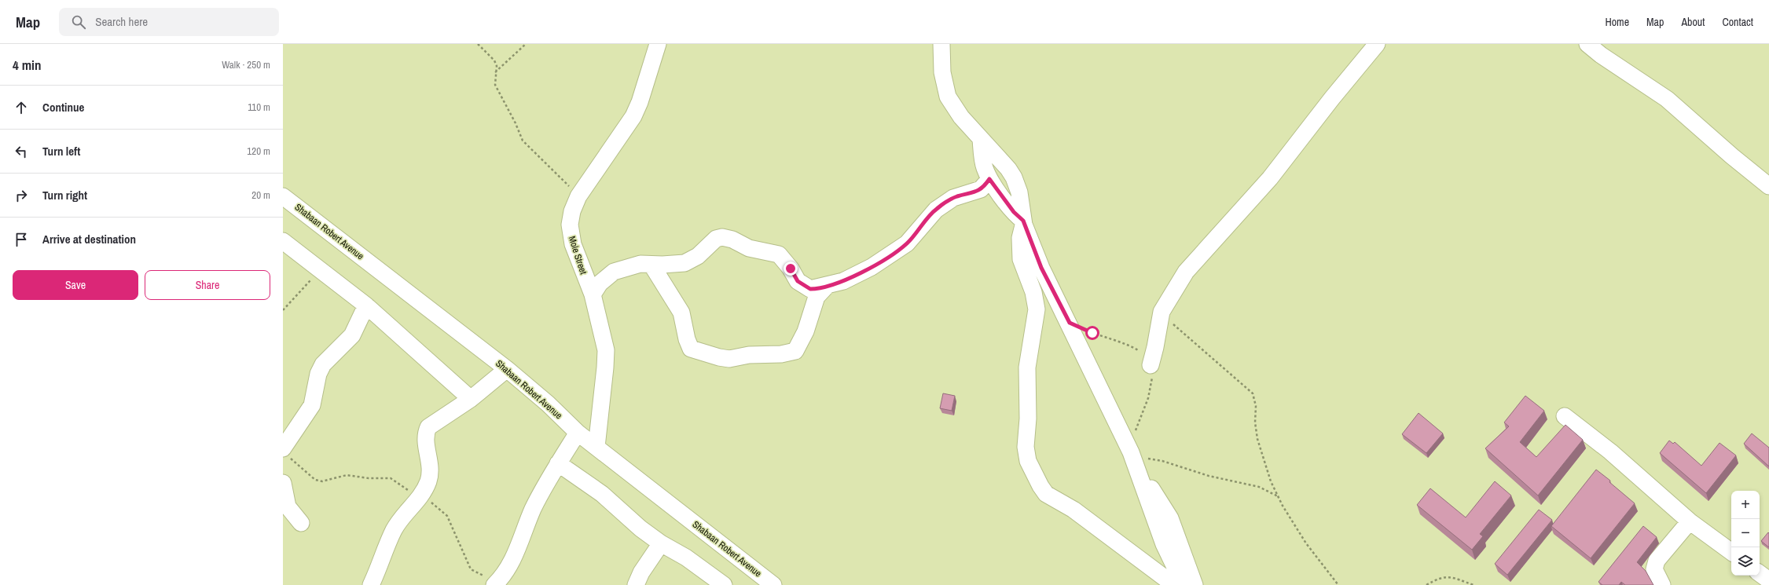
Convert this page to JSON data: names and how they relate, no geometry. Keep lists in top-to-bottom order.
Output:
{
  "streets": {
    "street": ["Shabaan Robert Avenue", "Mole Street"]
  },
  "crossings": [
    ["Shabaan Robert Avenue", "Mole Street"]
  ],
  "page": {
    "header": "Map",
    "search": "Search here",
    "nav": [
      "Home",
      "Map",
      "About",
      "Contact"
    ],
    "heading": ["4 min", "Walk · 250 m"],
    "list": [
      ["Continue", "110 m"],
      ["Turn left", "120 m"],
      ["Turn right", "20 m"],
      "Arrive at destination"
    ],
    "buttons": ["Save", "Share"],
    "map_buttons": ["+", "−"]
  }
}
